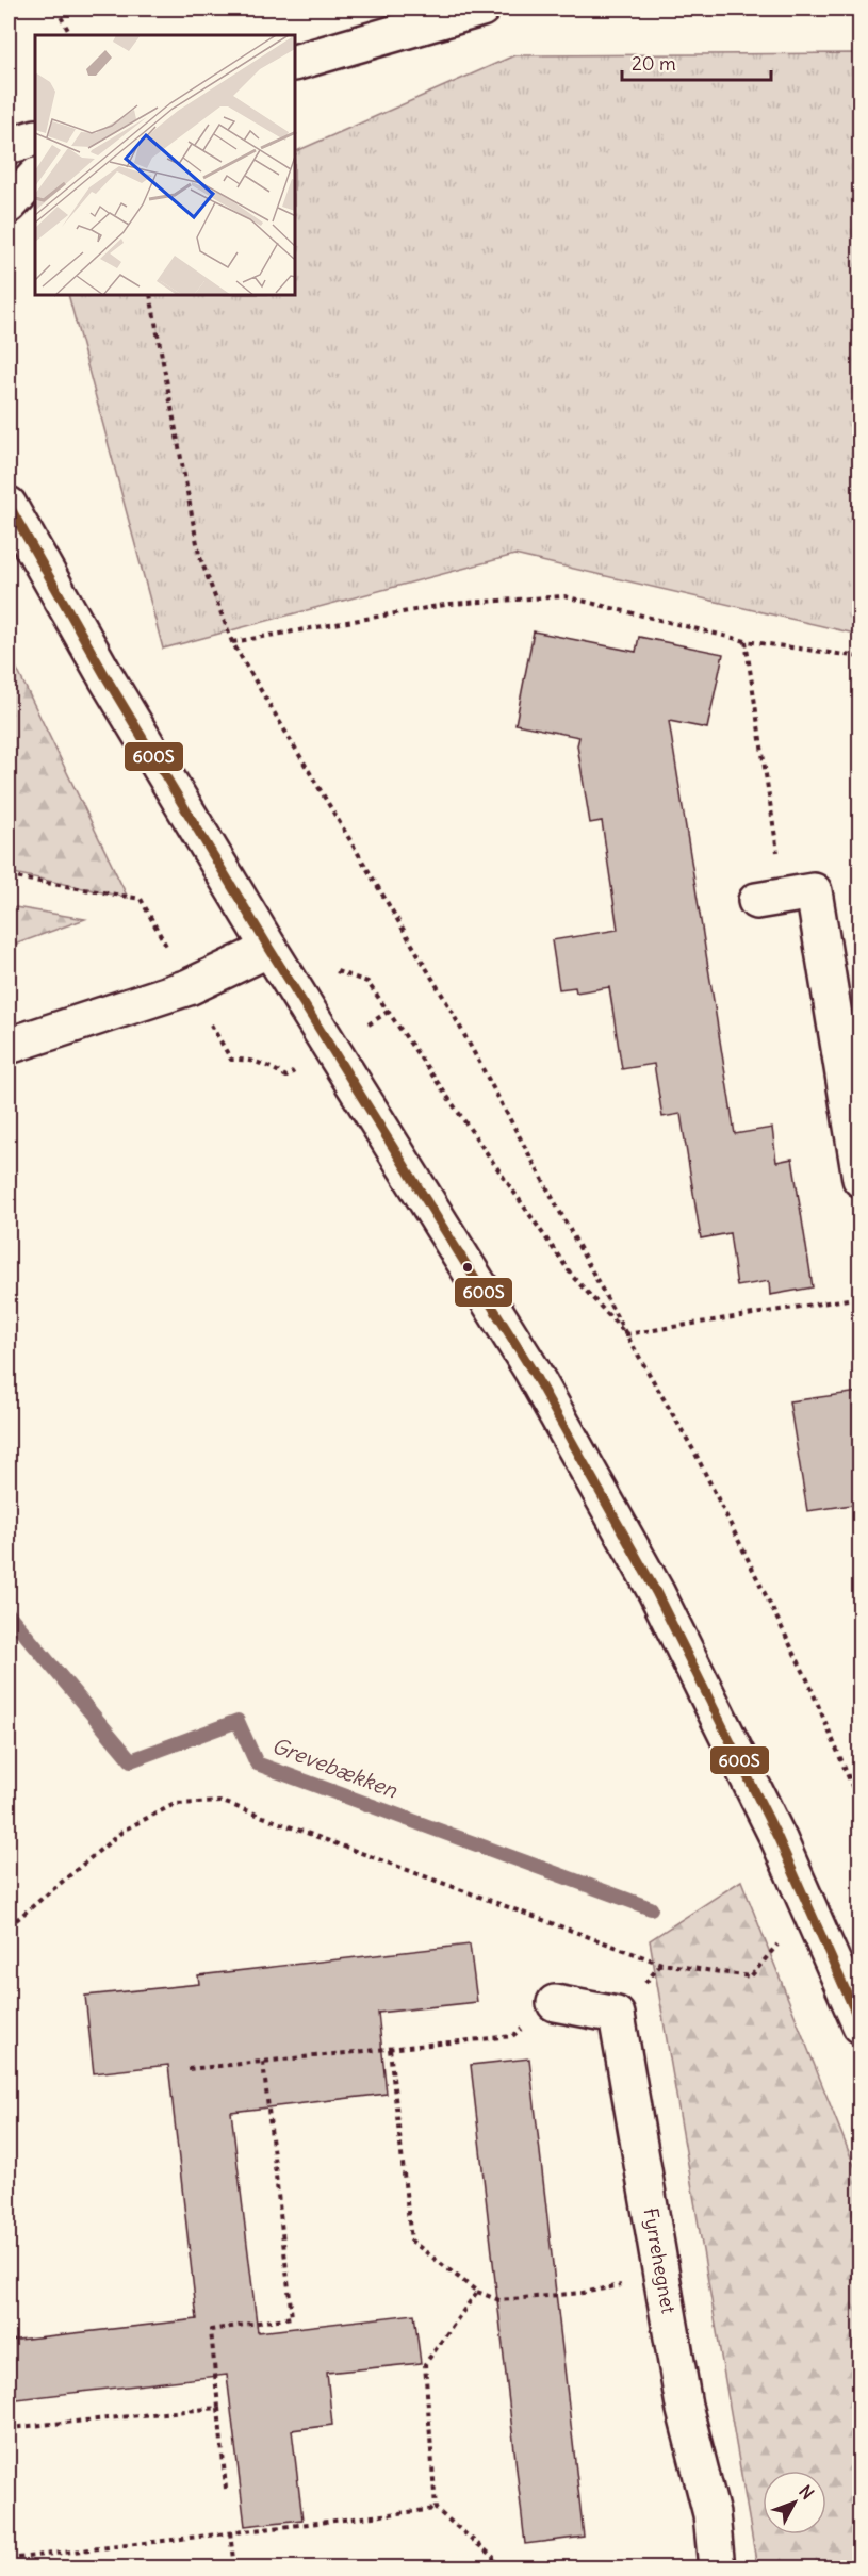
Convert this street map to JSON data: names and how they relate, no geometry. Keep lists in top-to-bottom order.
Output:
{
  "streets": {
    "main road": ["Fyrrehegnet"]
  },
  "water": ["Grevebækken"],
  "lines": ["transit line 600S"],
  "scale_bar": "20 m",
  "north": "top right"
}
